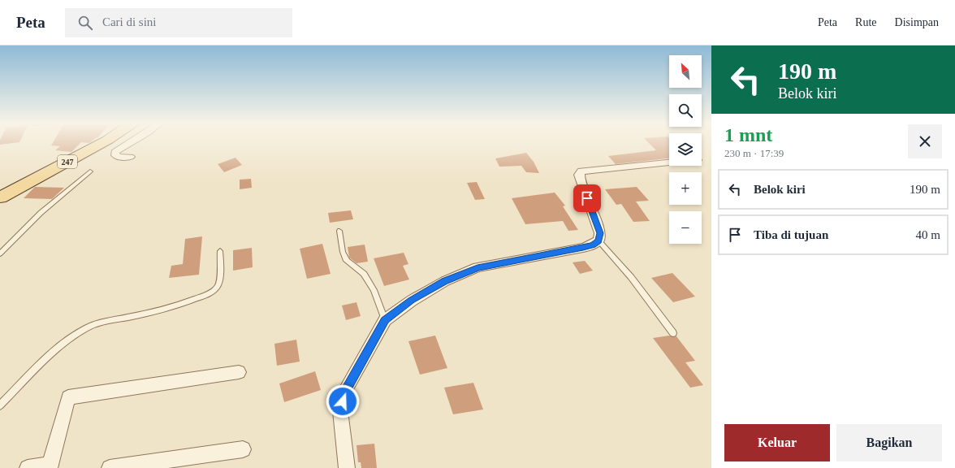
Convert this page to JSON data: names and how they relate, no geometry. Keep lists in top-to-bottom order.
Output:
{
  "streets": {
    "main road": ["247"]
  },
  "north": "top left",
  "page": {
    "header": "Peta",
    "search": "Cari di sini",
    "nav": ["Peta", "Rute", "Disimpan"],
    "turn": ["190 m", "Belok kiri"],
    "map_buttons": ["+", "−"],
    "heading": ["1 mnt", "230 m · 17:39"],
    "list": [
      {
        "name": "Belok kiri",
        "value": "190 m"
      },
      {
        "name": "Tiba di tujuan",
        "value": "40 m"
      }
    ],
    "buttons": ["Keluar", "Bagikan"]
  }
}
